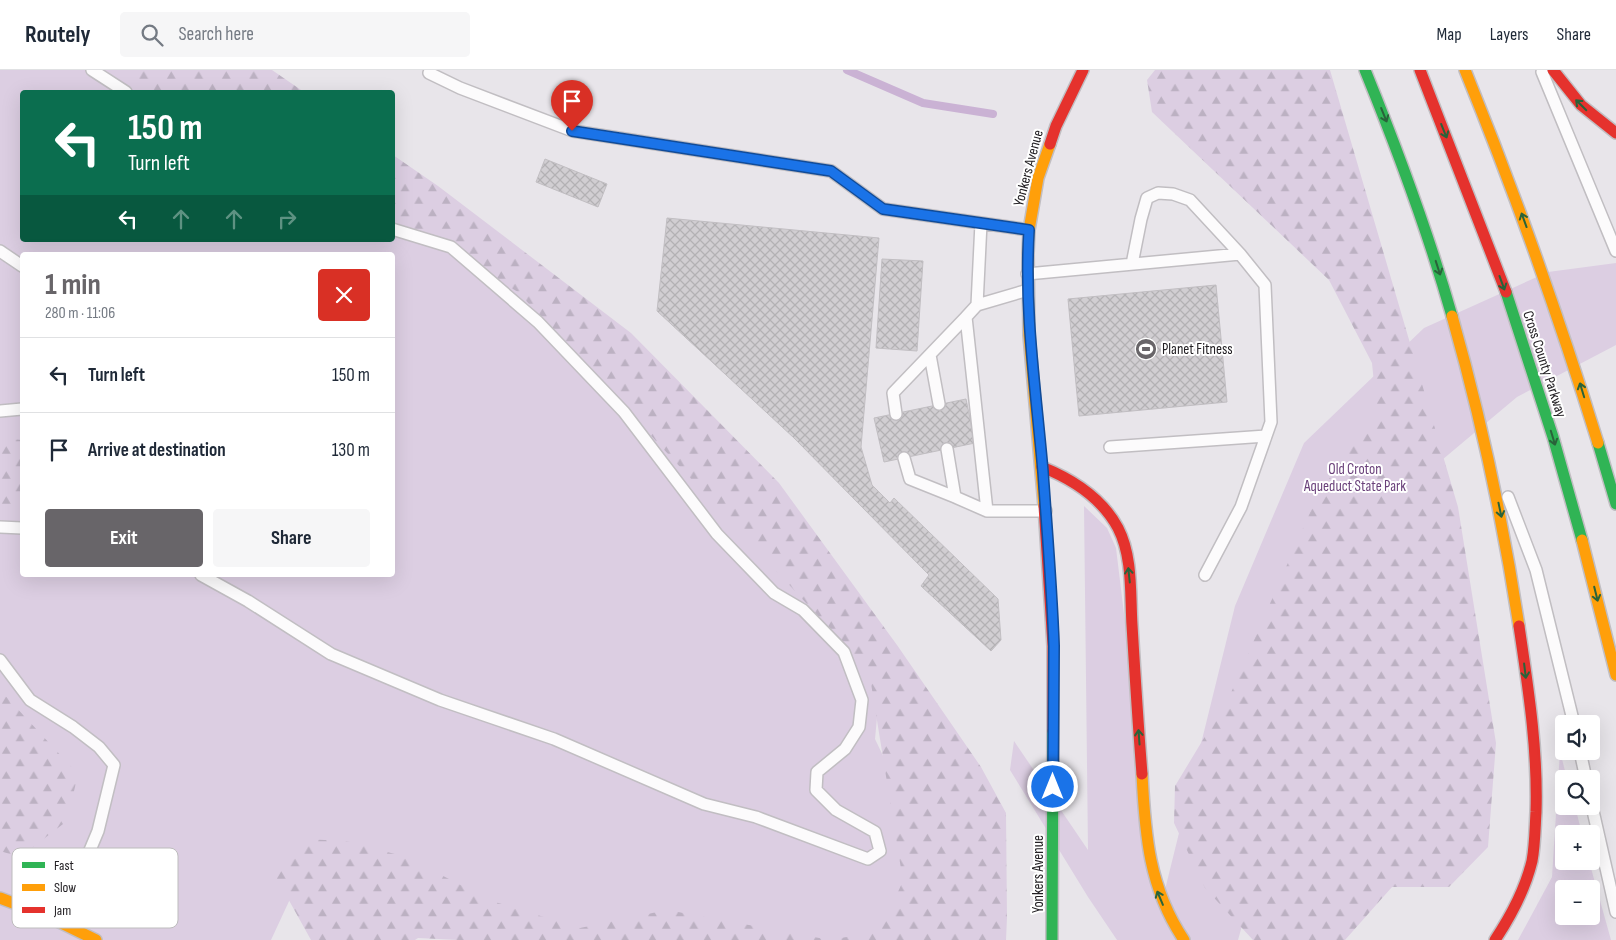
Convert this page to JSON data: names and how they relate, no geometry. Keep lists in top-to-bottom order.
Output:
{
  "streets": {
    "main road": ["Yonkers Avenue", "Cross County Parkway"]
  },
  "parks": ["Old Croton Aqueduct State Park"],
  "places": {
    "sports": ["Planet Fitness"]
  },
  "legend": ["Fast", "Slow", "Jam"],
  "page": {
    "header": "Routely",
    "search": "Search here",
    "nav": ["Map", "Layers", "Share"],
    "turn": ["150 m", "Turn left"],
    "heading": ["1 min", "280 m · 11:06"],
    "list": [
      {
        "name": "Turn left",
        "value": "150 m"
      },
      {
        "name": "Arrive at destination",
        "value": "130 m"
      }
    ],
    "buttons": ["Exit", "Share"],
    "map_buttons": ["+", "−"]
  }
}
